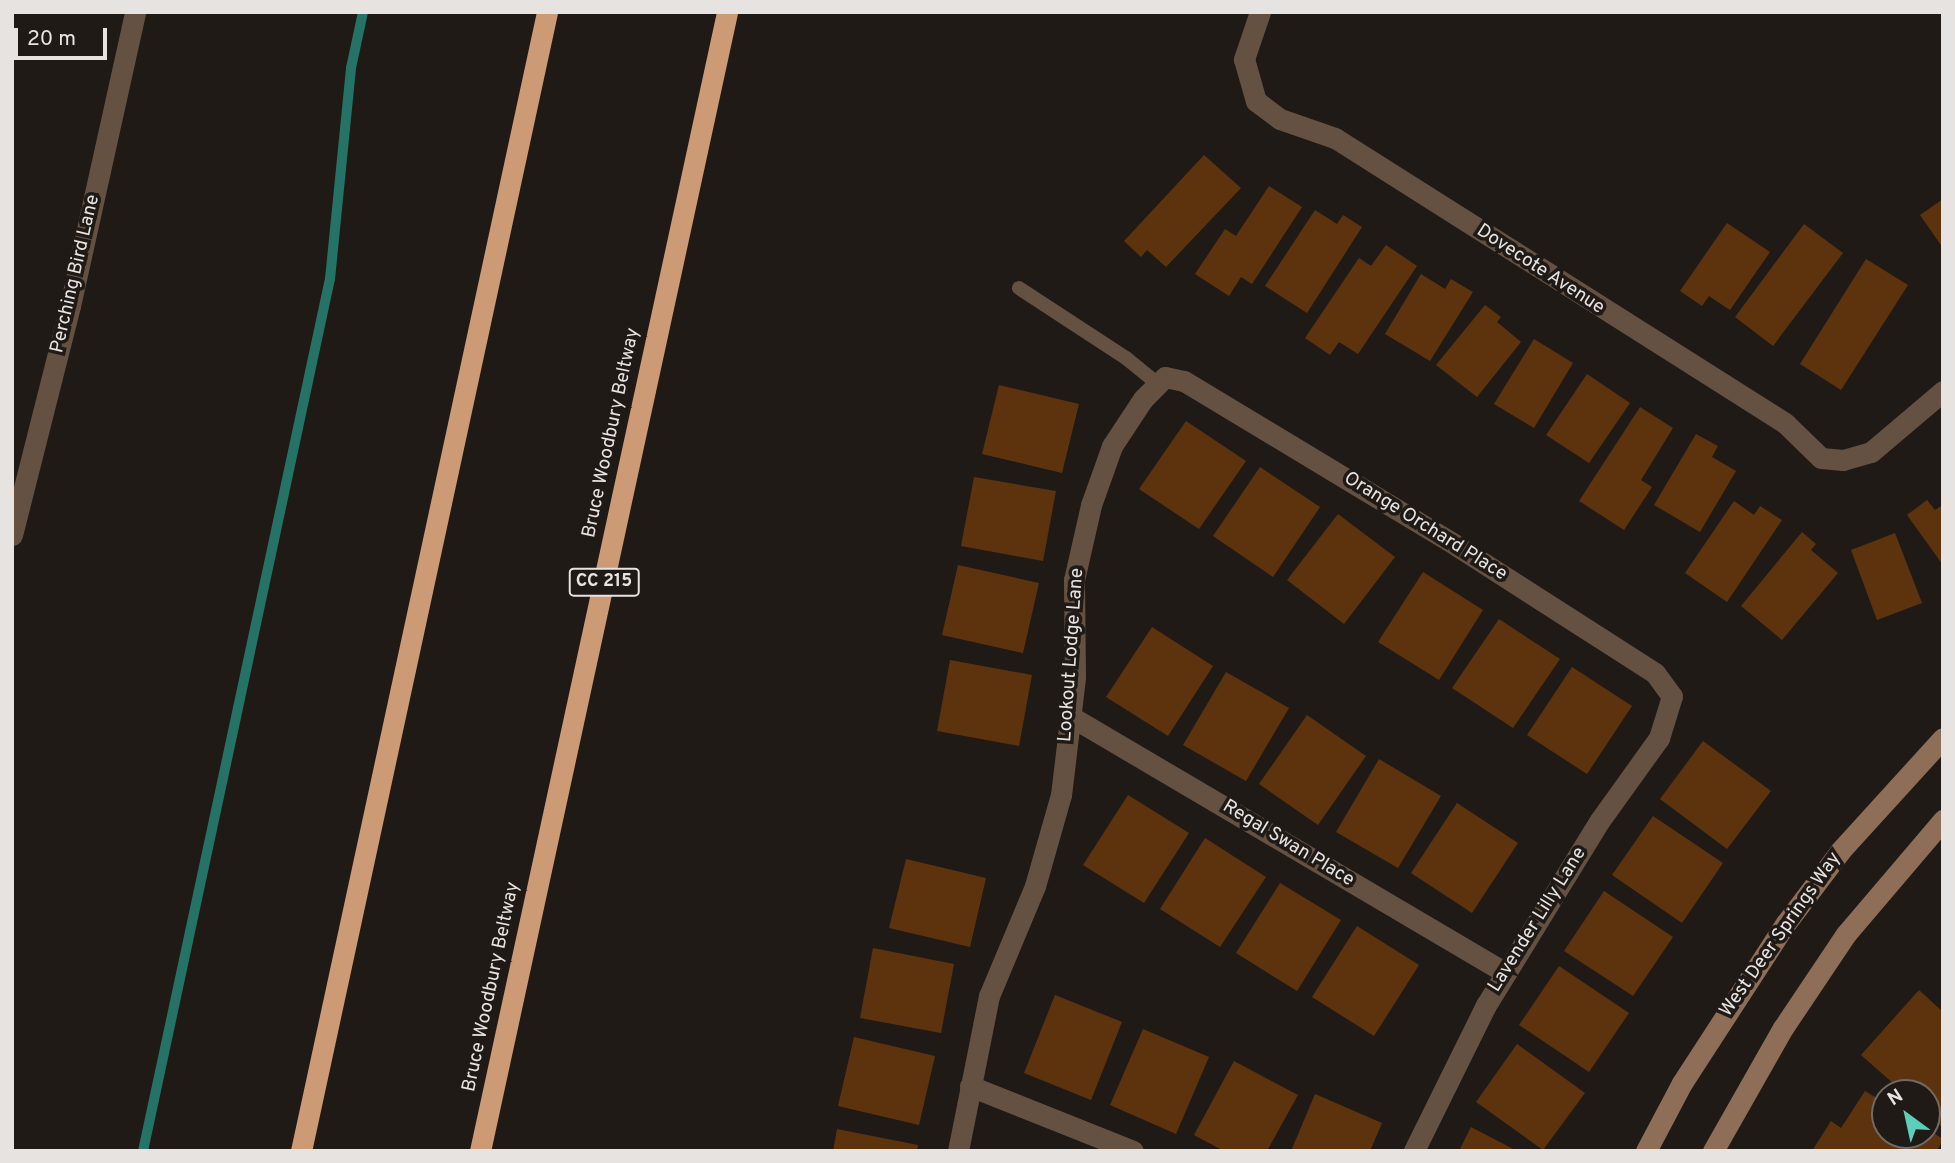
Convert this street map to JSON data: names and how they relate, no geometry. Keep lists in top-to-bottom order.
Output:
{
  "streets": {
    "highway": ["Bruce Woodbury Beltway", "CC 215"],
    "main road": ["West Deer Springs Way"],
    "street": [
      "Dovecote Avenue",
      "Perching Bird Lane",
      "Orange Orchard Place",
      "Lookout Lodge Lane",
      "Regal Swan Place",
      "Lavender Lilly Lane"
    ]
  },
  "crossings": [
    ["Orange Orchard Place", "Lookout Lodge Lane"],
    ["Orange Orchard Place", "Lavender Lilly Lane"],
    ["Lookout Lodge Lane", "Regal Swan Place"],
    ["Regal Swan Place", "Lavender Lilly Lane"]
  ],
  "scale_bar": "20 m",
  "north": "top left"
}
